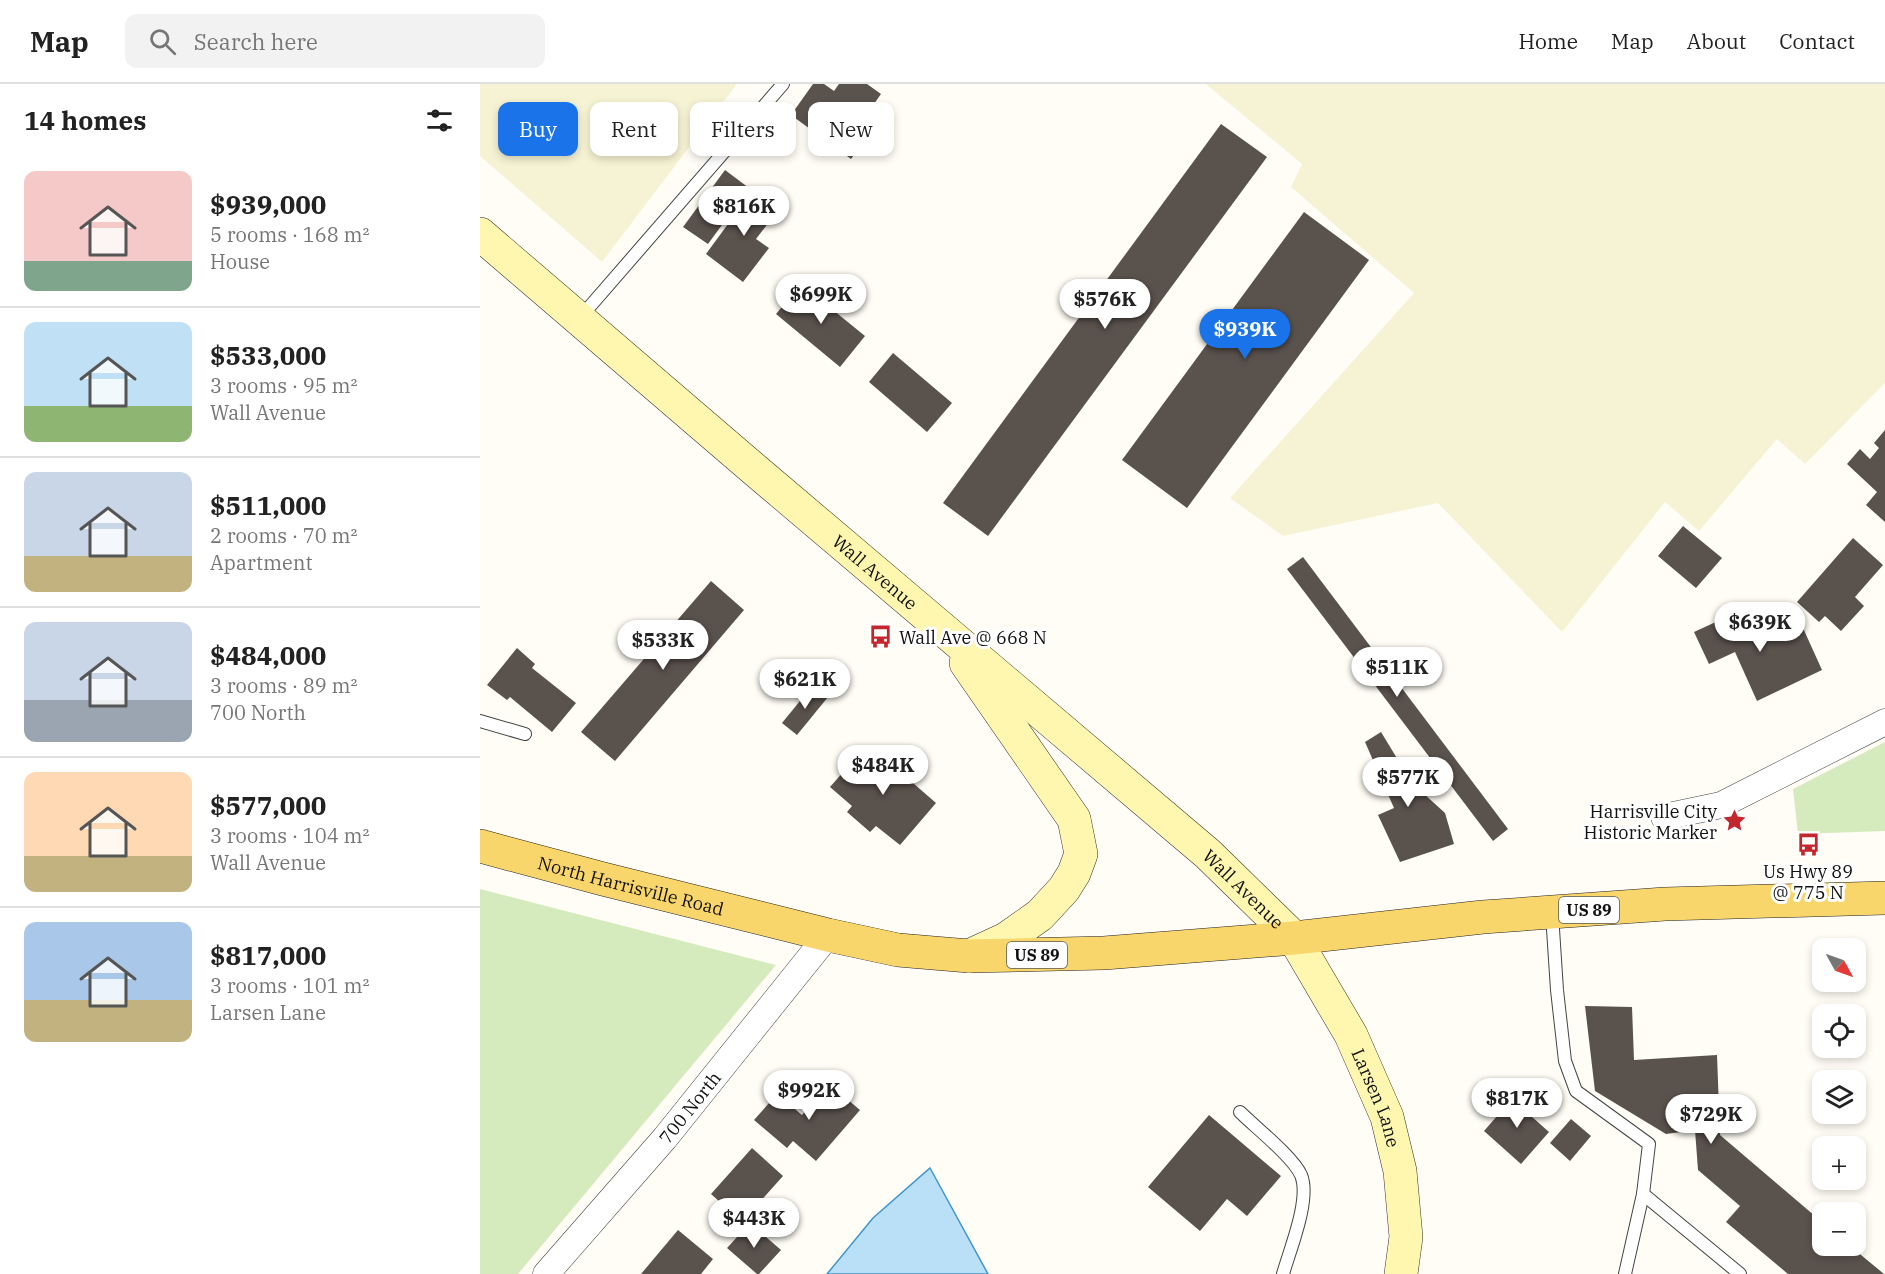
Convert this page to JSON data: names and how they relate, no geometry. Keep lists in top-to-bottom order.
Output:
{
  "streets": {
    "main road": [
      "Wall Avenue",
      "North Harrisville Road",
      "US 89",
      "Larsen Lane"
    ],
    "street": ["700 North"]
  },
  "crossings": [
    ["Wall Avenue", "US 89"],
    ["Wall Avenue", "Larsen Lane"],
    ["North Harrisville Road", "US 89"],
    ["North Harrisville Road", "700 North"],
    ["US 89", "Larsen Lane"],
    ["US 89", "700 North"]
  ],
  "places": {
    "bus stop": ["Wall Ave @ 668 N", "Us Hwy 89 @ 775 N"],
    "place": ["Harrisville City Historic Marker"]
  },
  "north": "bottom right",
  "page": {
    "header": "Map",
    "search": "Search here",
    "nav": [
      "Home",
      "Map",
      "About",
      "Contact"
    ],
    "heading": "14 homes",
    "chip": [
      "Buy",
      "Rent",
      "Filters",
      "New"
    ],
    "list": [
      {
        "name": "$939,000",
        "note": "5 rooms · 168 m² · House"
      },
      {
        "name": "$533,000",
        "note": "3 rooms · 95 m² · Wall Avenue"
      },
      {
        "name": "$511,000",
        "note": "2 rooms · 70 m² · Apartment"
      },
      {
        "name": "$484,000",
        "note": "3 rooms · 89 m² · 700 North"
      },
      {
        "name": "$577,000",
        "note": "3 rooms · 104 m² · Wall Avenue"
      },
      {
        "name": "$817,000",
        "note": "3 rooms · 101 m² · Larsen Lane"
      }
    ],
    "price": [
      "$816K",
      "$699K",
      "$576K",
      "$939K",
      "$639K",
      "$533K",
      "$511K",
      "$621K",
      "$484K",
      "$577K",
      "$992K",
      "$817K",
      "$729K",
      "$443K"
    ],
    "map_buttons": ["+", "−"]
  }
}
